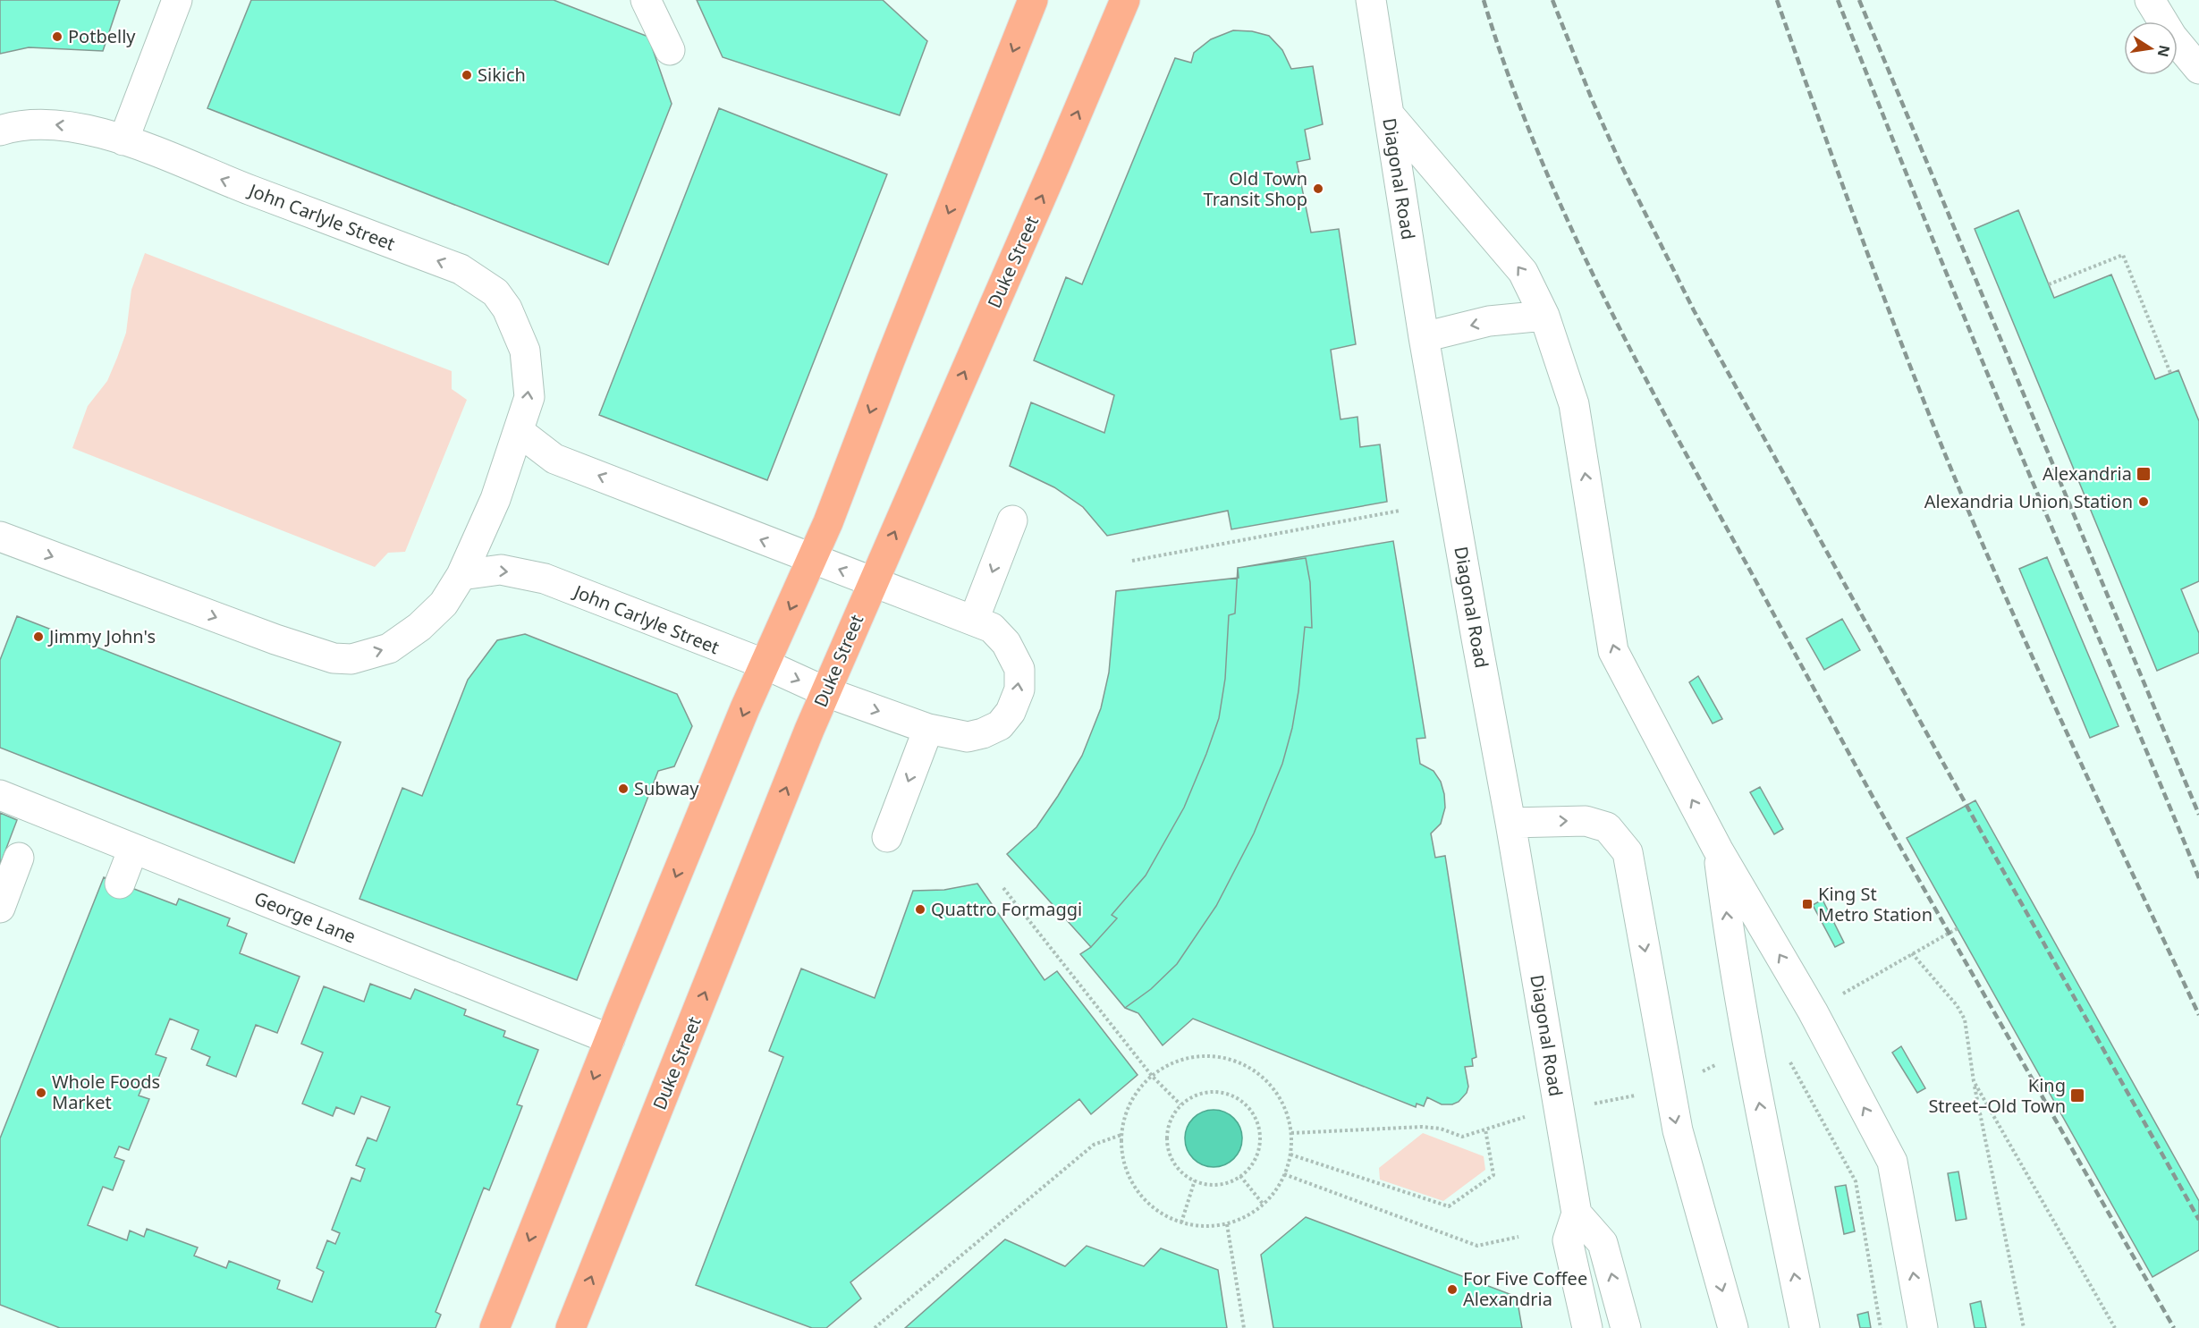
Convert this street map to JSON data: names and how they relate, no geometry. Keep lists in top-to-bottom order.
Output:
{
  "streets": {
    "main road": ["Duke Street"],
    "street": ["Diagonal Road", "John Carlyle Street", "George Lane"]
  },
  "crossings": [
    ["John Carlyle Street", "Duke Street"]
  ],
  "places": {
    "other": [
      "Potbelly",
      "Sikich",
      "Old Town Transit Shop",
      "Alexandria Union Station",
      "Jimmy John's",
      "Subway",
      "Quattro Formaggi",
      "Whole Foods Market",
      "For Five Coffee Alexandria"
    ],
    "transit": ["Alexandria", "King St Metro Station", "King Street–Old Town"]
  },
  "north": "right"
}
